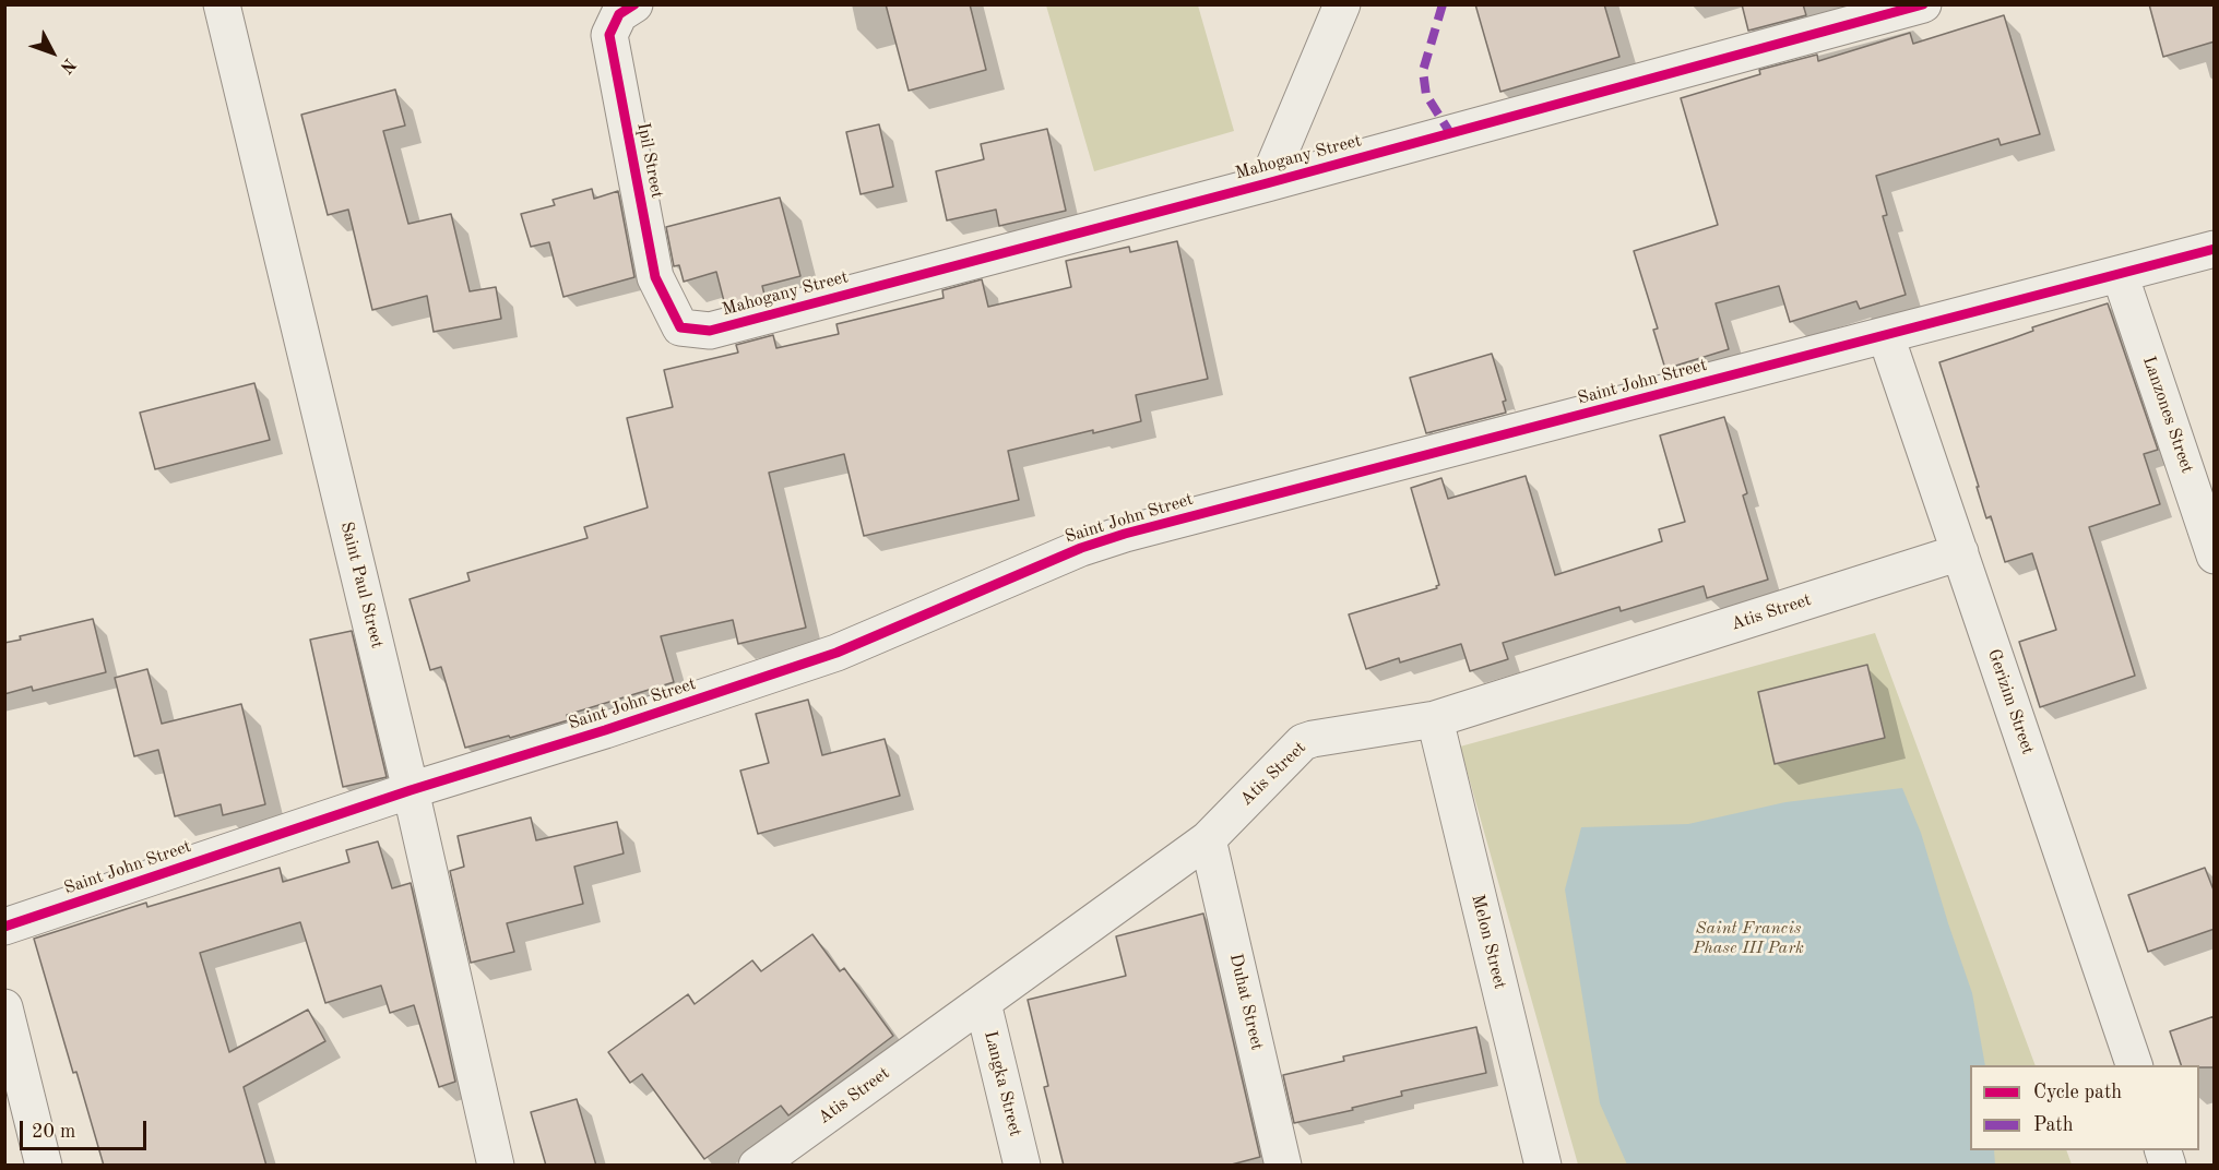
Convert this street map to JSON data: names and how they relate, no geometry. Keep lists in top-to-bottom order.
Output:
{
  "streets": {
    "street": [
      "Mahogany Street",
      "Ipil Street",
      "Saint John Street",
      "Lanzones Street",
      "Saint Paul Street",
      "Atis Street",
      "Gerizim Street",
      "Melon Street",
      "Duhat Street",
      "Langka Street"
    ]
  },
  "crossings": [
    ["Mahogany Street", "Ipil Street"],
    ["Saint John Street", "Lanzones Street"],
    ["Saint John Street", "Saint Paul Street"],
    ["Saint John Street", "Gerizim Street"],
    ["Atis Street", "Gerizim Street"],
    ["Atis Street", "Melon Street"],
    ["Atis Street", "Duhat Street"],
    ["Atis Street", "Langka Street"]
  ],
  "parks": ["Saint Francis Phase III Park"],
  "legend": ["Cycle path", "Path"],
  "scale_bar": "20 m",
  "north": "bottom right"
}
